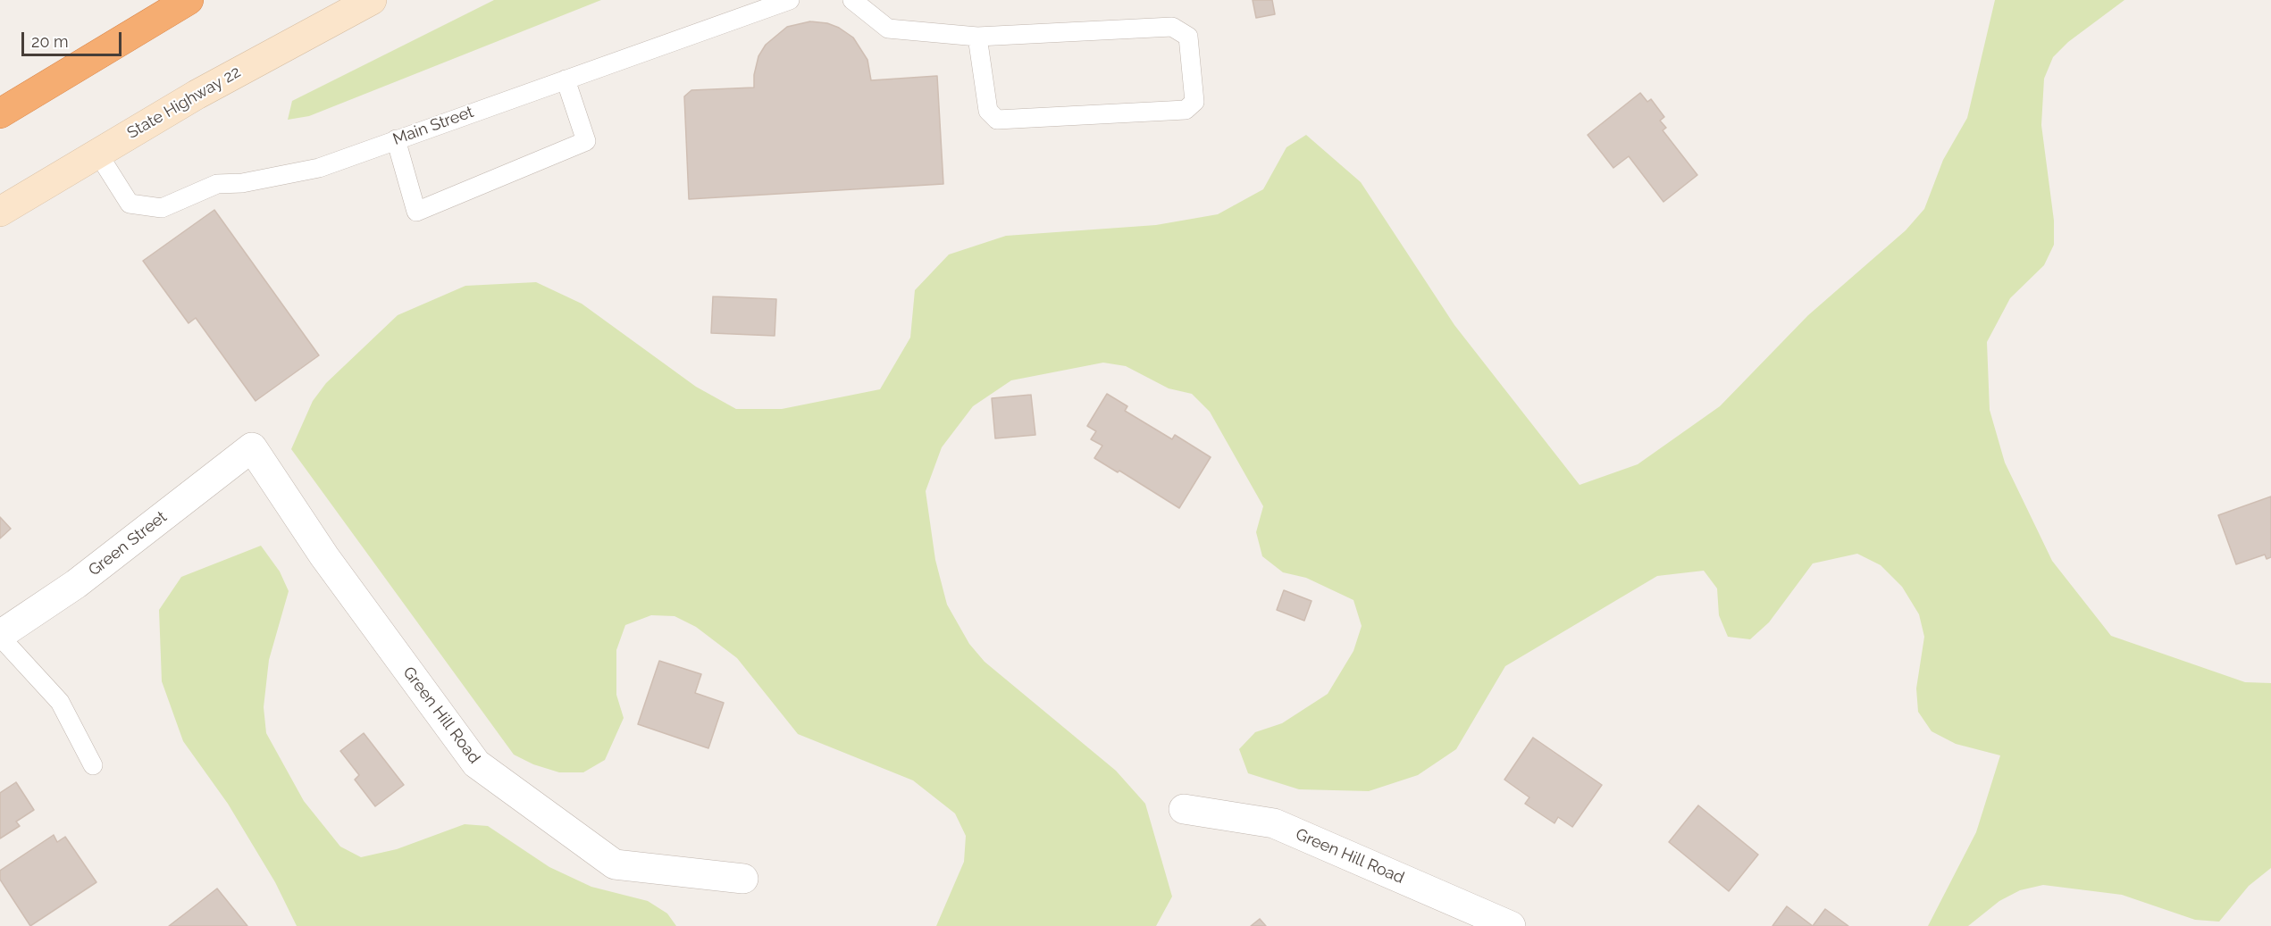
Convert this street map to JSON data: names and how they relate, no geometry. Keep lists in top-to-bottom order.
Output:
{
  "streets": {
    "main road": ["State Highway 22"],
    "street": ["Green Street", "Green Hill Road"],
    "lane": ["Main Street"]
  },
  "crossings": [
    ["State Highway 22", "Main Street"],
    ["Green Street", "Green Hill Road"]
  ],
  "scale_bar": "20 m"
}
